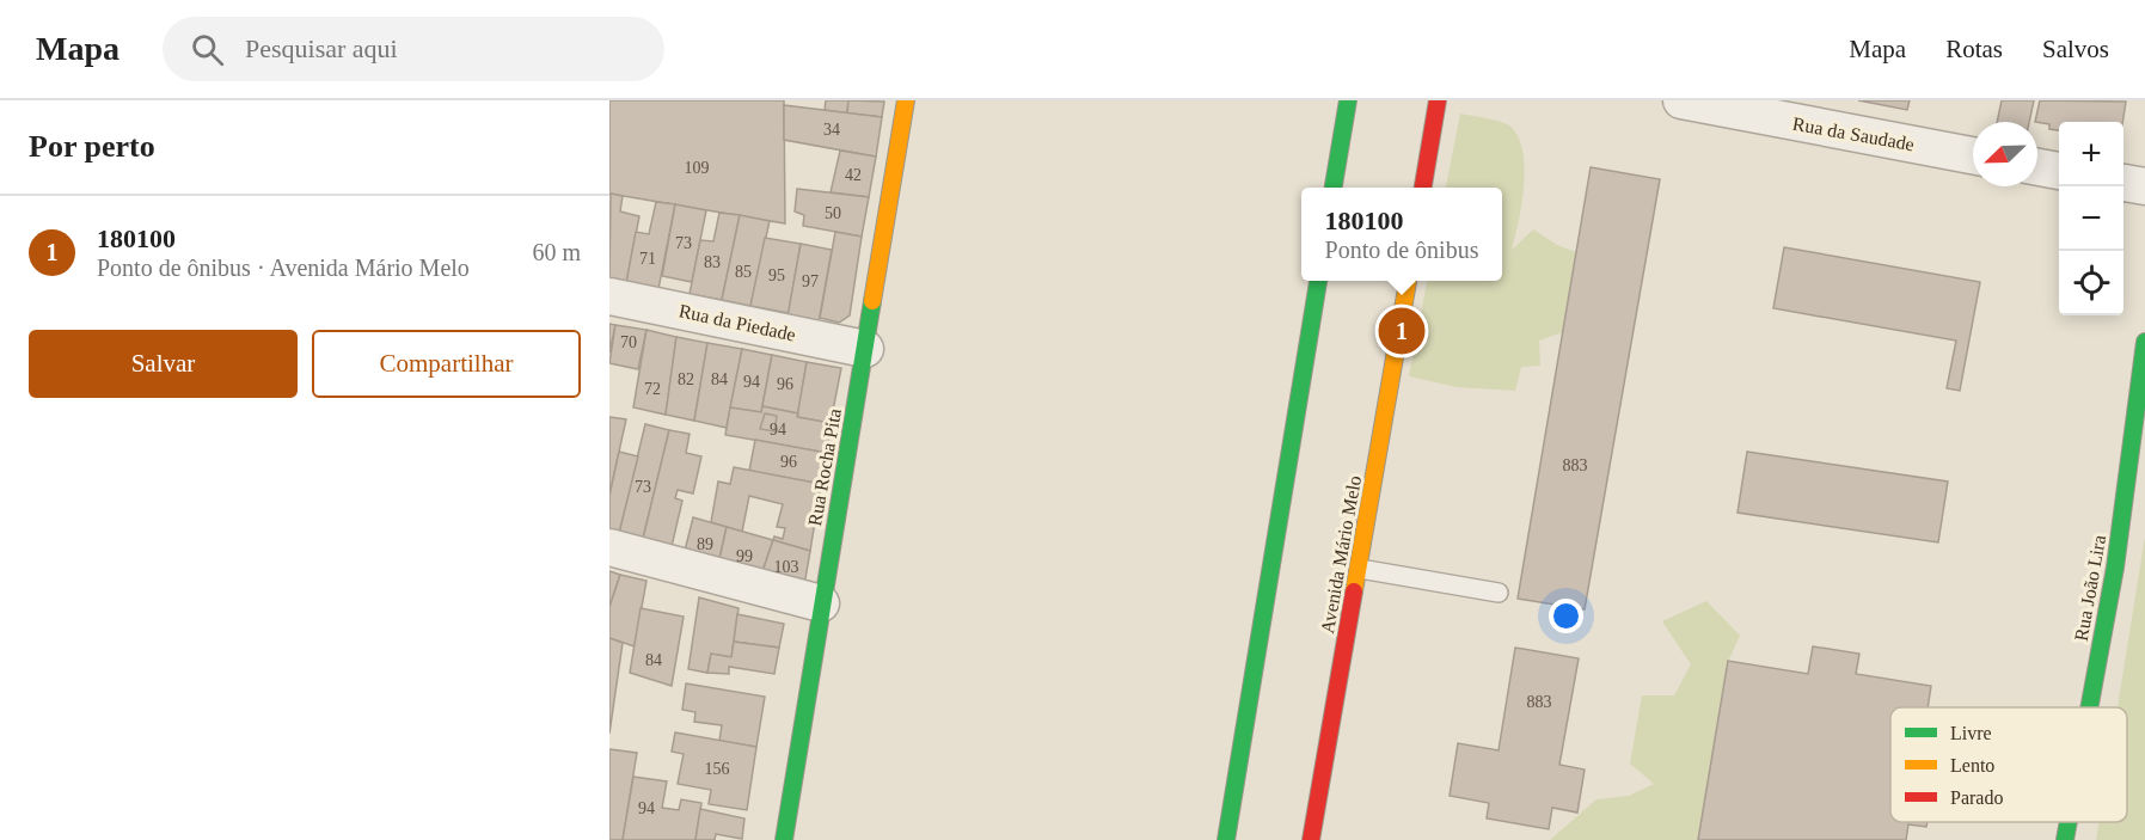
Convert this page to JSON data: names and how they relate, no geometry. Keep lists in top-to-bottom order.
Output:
{
  "streets": {
    "main road": ["Rua Rocha Pita", "Avenida Mário Melo", "Rua João Lira"],
    "street": ["Rua da Saudade", "Rua da Piedade"]
  },
  "crossings": [
    ["Rua da Piedade", "Rua Rocha Pita"]
  ],
  "house_numbers": [
    "34",
    "109",
    "42",
    "50",
    "73",
    "71",
    "83",
    "85",
    "95",
    "97",
    "70",
    "82",
    "84",
    "94",
    "96",
    "72",
    "94",
    "96",
    "883",
    "73",
    "89",
    "99",
    "103",
    "84",
    "883",
    "156",
    "94"
  ],
  "legend": ["Livre", "Lento", "Parado"],
  "north": "bottom left",
  "page": {
    "header": "Mapa",
    "search": "Pesquisar aqui",
    "nav": ["Mapa", "Rotas", "Salvos"],
    "heading": "Por perto",
    "map_buttons": ["+", "−"],
    "popup": ["180100", "Ponto de ônibus"],
    "list": [
      {
        "mark": "1",
        "name": "180100",
        "note": "Ponto de ônibus · Avenida Mário Melo",
        "value": "60 m"
      }
    ],
    "pins": "1",
    "buttons": ["Salvar", "Compartilhar"]
  }
}
